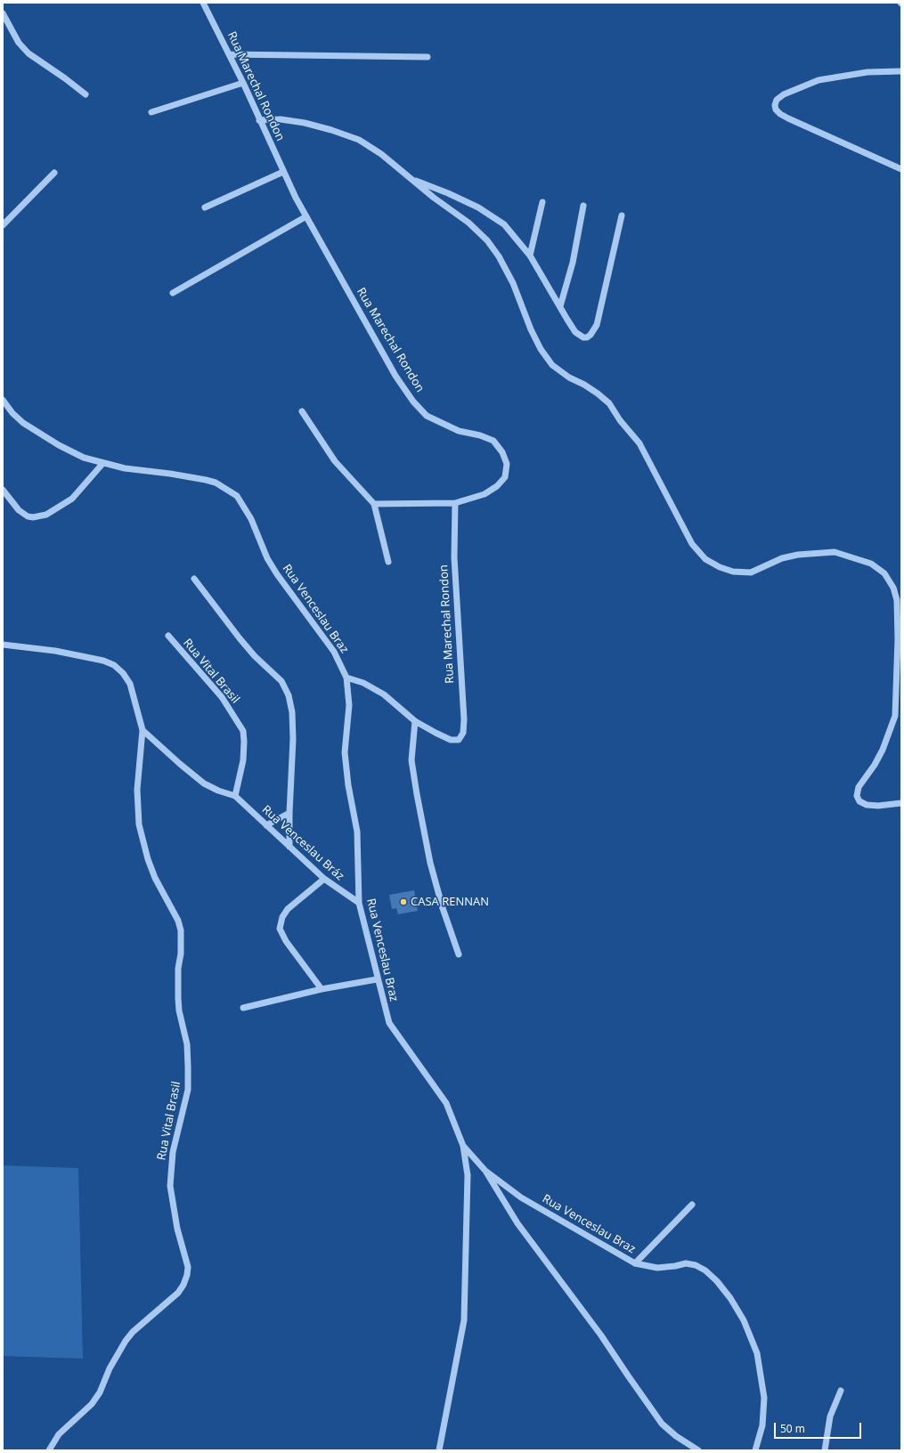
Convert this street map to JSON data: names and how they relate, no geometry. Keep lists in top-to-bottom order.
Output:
{
  "streets": {
    "street": [
      "Rua Marechal Rondon",
      "Rua Venceslau Braz",
      "Rua Vital Brasil",
      "Rua Venceslau Bráz"
    ]
  },
  "crossings": [
    ["Rua Marechal Rondon", "Rua Venceslau Braz"],
    ["Rua Venceslau Braz", "Rua Venceslau Bráz"],
    ["Rua Vital Brasil", "Rua Venceslau Bráz"]
  ],
  "places": ["CASA RENNAN"],
  "scale_bar": "50 m"
}
